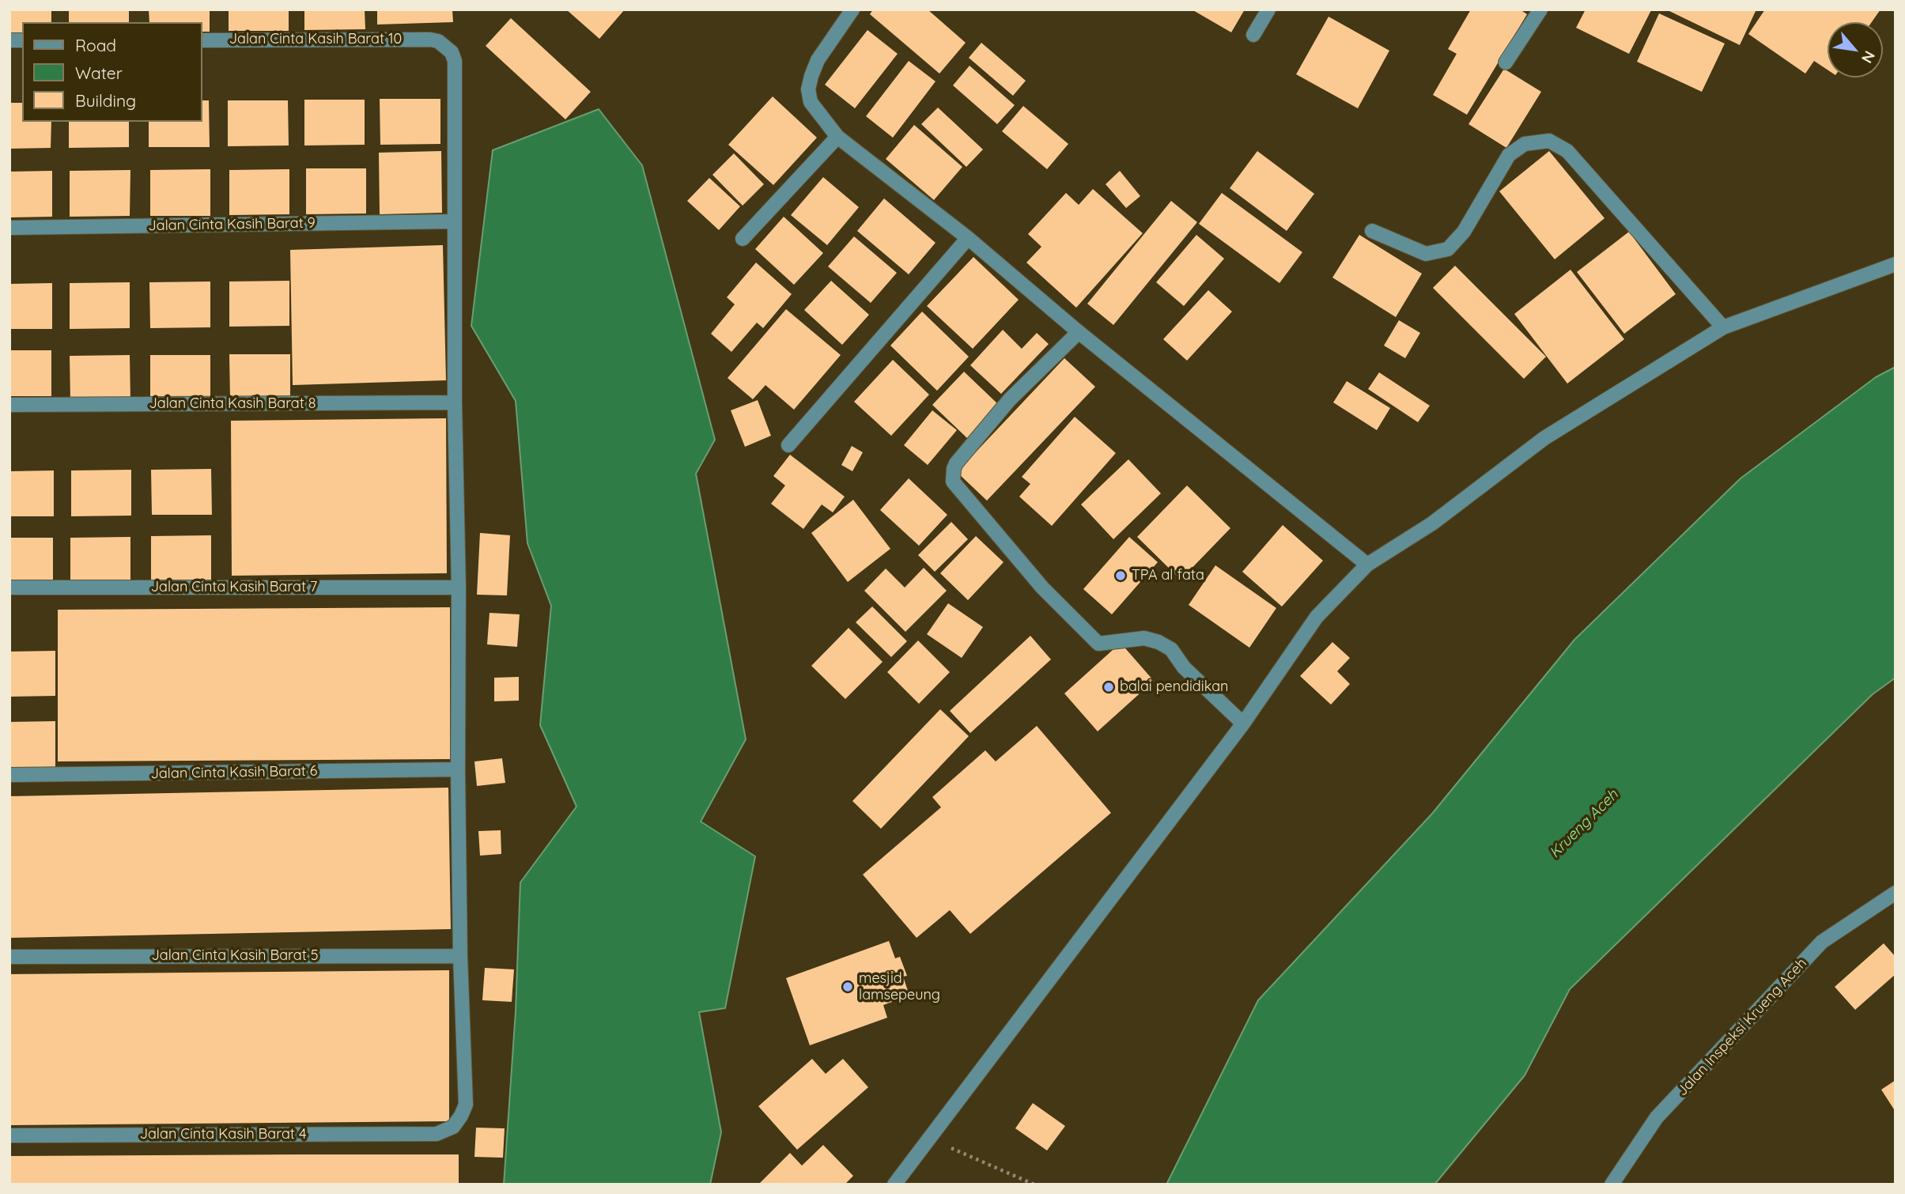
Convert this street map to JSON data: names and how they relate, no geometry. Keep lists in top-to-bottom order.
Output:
{
  "streets": {
    "street": [
      "Jalan Cinta Kasih Barat 10",
      "Jalan Cinta Kasih Barat 9",
      "Jalan Cinta Kasih Barat 8",
      "Jalan Cinta Kasih Barat 7",
      "Jalan Cinta Kasih Barat 6",
      "Jalan Cinta Kasih Barat 5",
      "Jalan Inspeksi Krueng Aceh",
      "Jalan Cinta Kasih Barat 4"
    ]
  },
  "crossings": [
    ["Jalan Cinta Kasih Barat 10", "Jalan Cinta Kasih Barat 9"],
    ["Jalan Cinta Kasih Barat 5", "Jalan Cinta Kasih Barat 4"]
  ],
  "water": ["Krueng Aceh"],
  "places": ["TPA al fata", "balai pendidikan", "mesjid lamsepeung"],
  "legend": ["Road", "Water", "Building"],
  "north": "bottom right"
}
